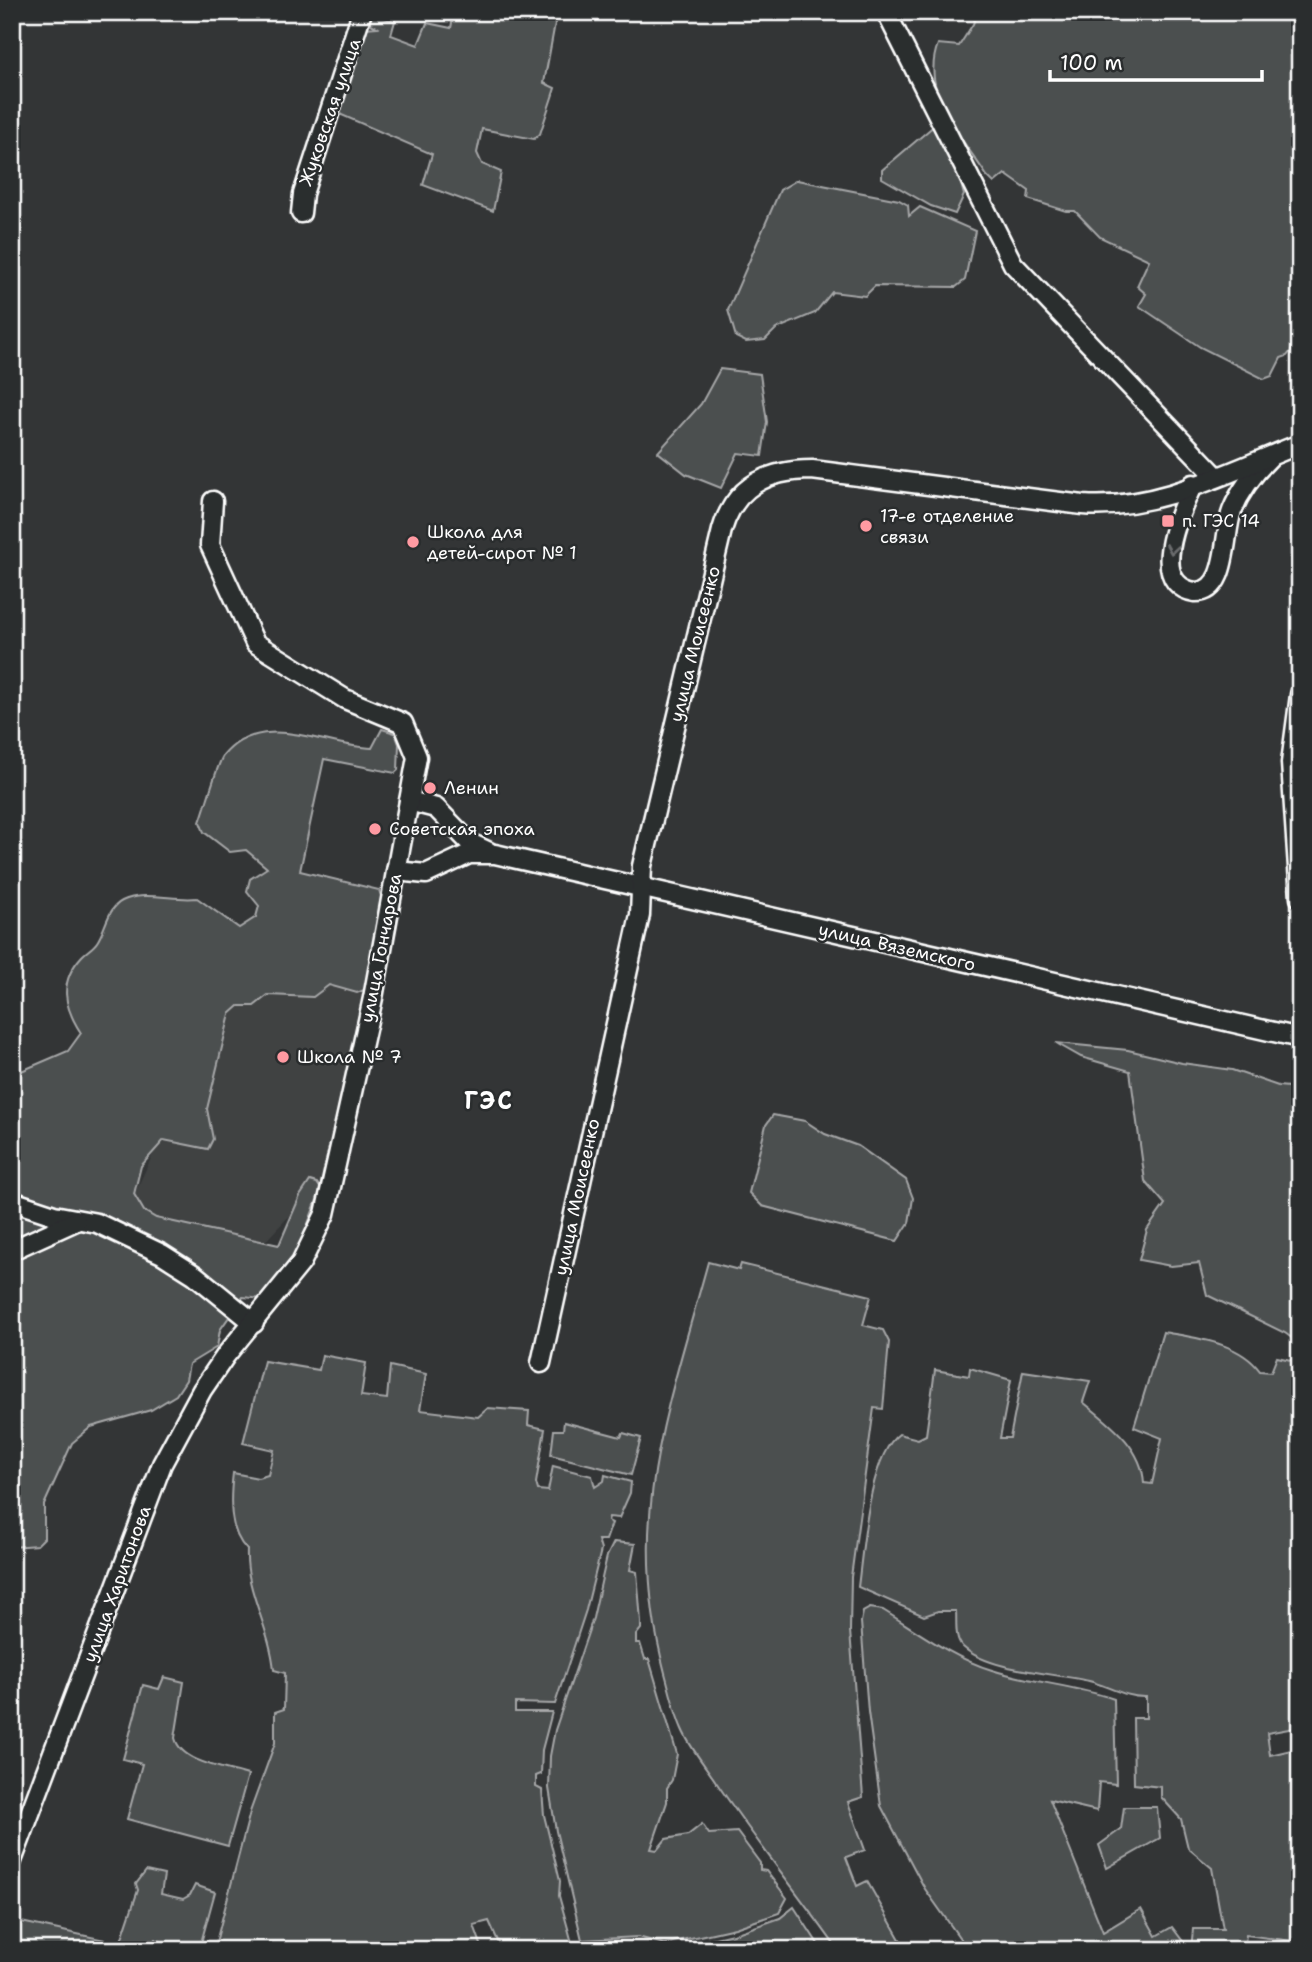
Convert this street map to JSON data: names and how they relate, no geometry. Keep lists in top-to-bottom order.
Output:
{
  "streets": {
    "street": [
      "Жуковская улица",
      "улица Моисеенко",
      "улица Вяземского",
      "улица Гончарова",
      "улица Харитонова"
    ]
  },
  "crossings": [
    ["улица Моисеенко", "улица Вяземского"],
    ["улица Гончарова", "улица Харитонова"]
  ],
  "districts": ["ГЭС"],
  "places": {
    "transit": ["п. ГЭС 14"],
    "other": [
      "17-е отделение связи",
      "Школа для детей-сирот № 1",
      "Ленин",
      "Советская эпоха",
      "Школа № 7"
    ]
  },
  "scale_bar": "100 m"
}
